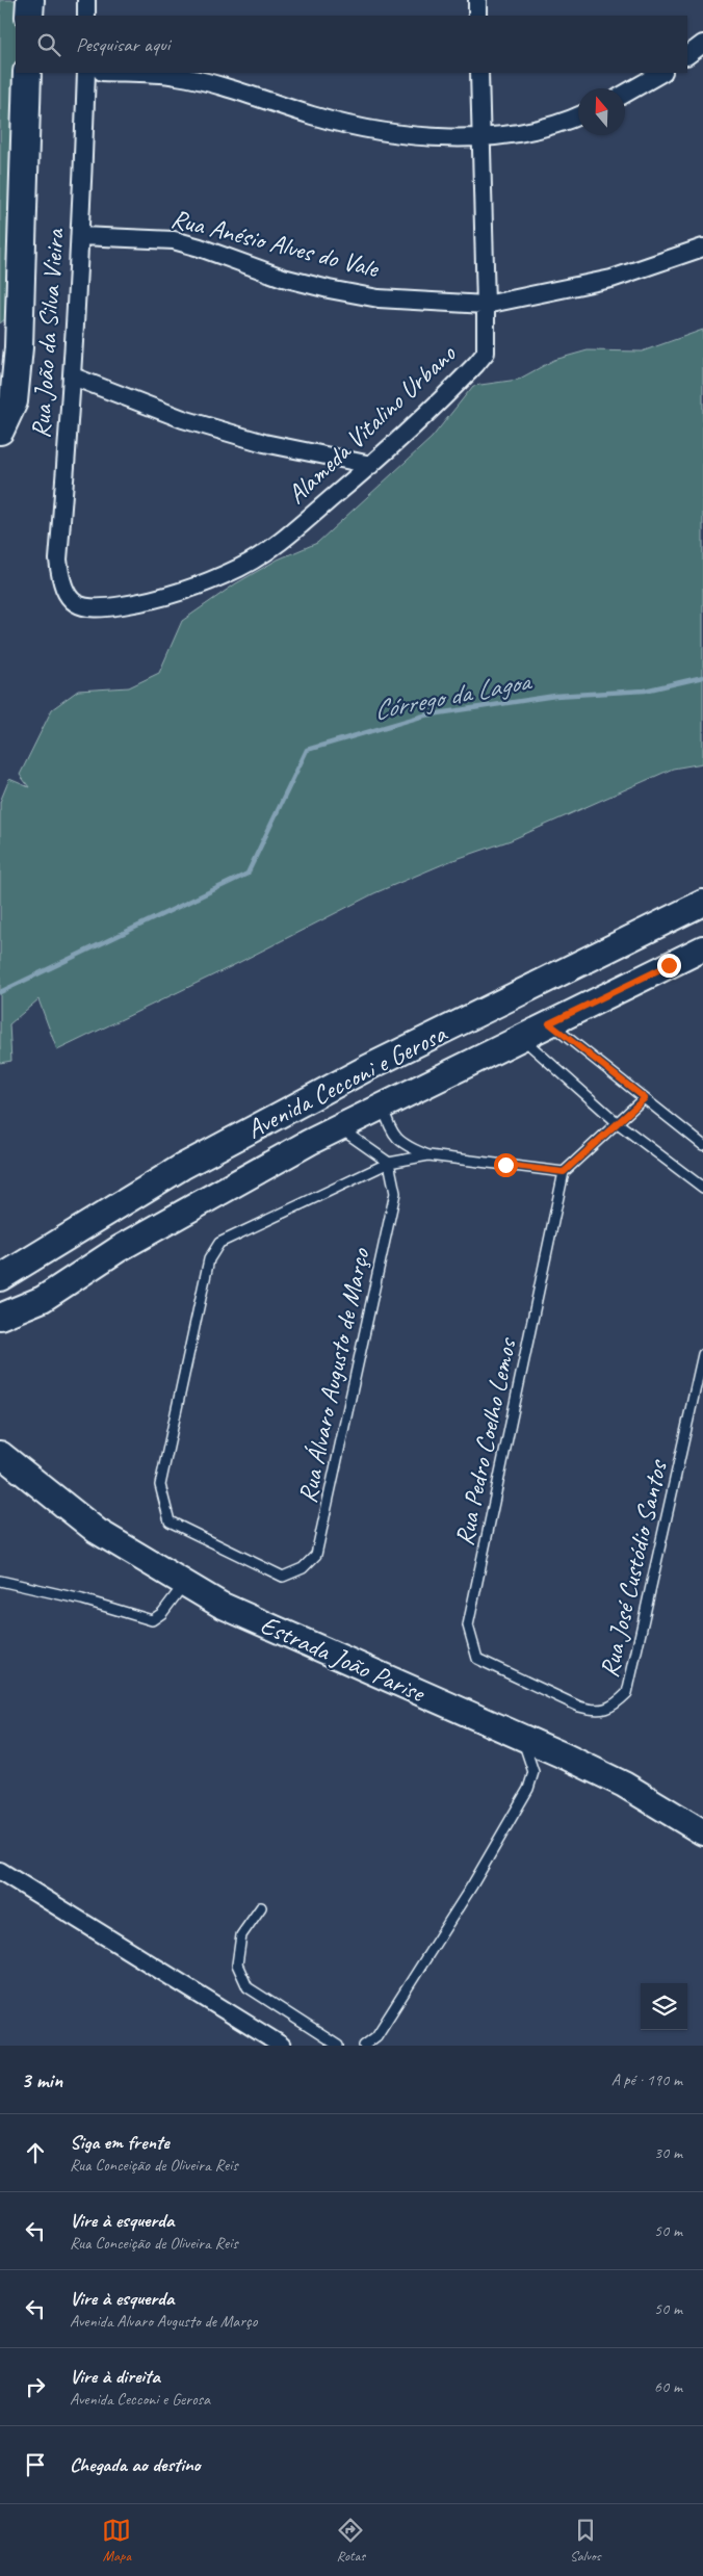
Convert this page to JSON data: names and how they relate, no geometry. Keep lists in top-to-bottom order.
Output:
{
  "streets": {
    "street": [
      "Rua Anésio Alves do Vale",
      "Rua João da Silva Vieira",
      "Alameda Vitalino Urbano",
      "Avenida Cecconi e Gerosa",
      "Estrada João Parise"
    ],
    "lane": ["Rua Álvaro Augusto de Março", "Rua Pedro Coelho Lemos", "Rua José Custódio Santos"]
  },
  "crossings": [
    ["Rua Anésio Alves do Vale", "Rua João da Silva Vieira"],
    ["Rua Anésio Alves do Vale", "Alameda Vitalino Urbano"],
    ["Rua João da Silva Vieira", "Alameda Vitalino Urbano"],
    ["Rua Pedro Coelho Lemos", "Rua José Custódio Santos"]
  ],
  "water": ["Córrego da Lagoa"],
  "north": "top",
  "page": {
    "search": "Pesquisar aqui",
    "heading": ["3 min", "A pé · 190 m"],
    "list": [
      ["Siga em frente", "Rua Conceição de Oliveira Reis", "30 m"],
      ["Vire à esquerda", "Rua Conceição de Oliveira Reis", "50 m"],
      ["Vire à esquerda", "Avenida Alvaro Augusto de Março", "50 m"],
      ["Vire à direita", "Avenida Cecconi e Gerosa", "60 m"],
      "Chegada ao destino"
    ],
    "nav": ["Mapa", "Rotas", "Salvos"]
  }
}
